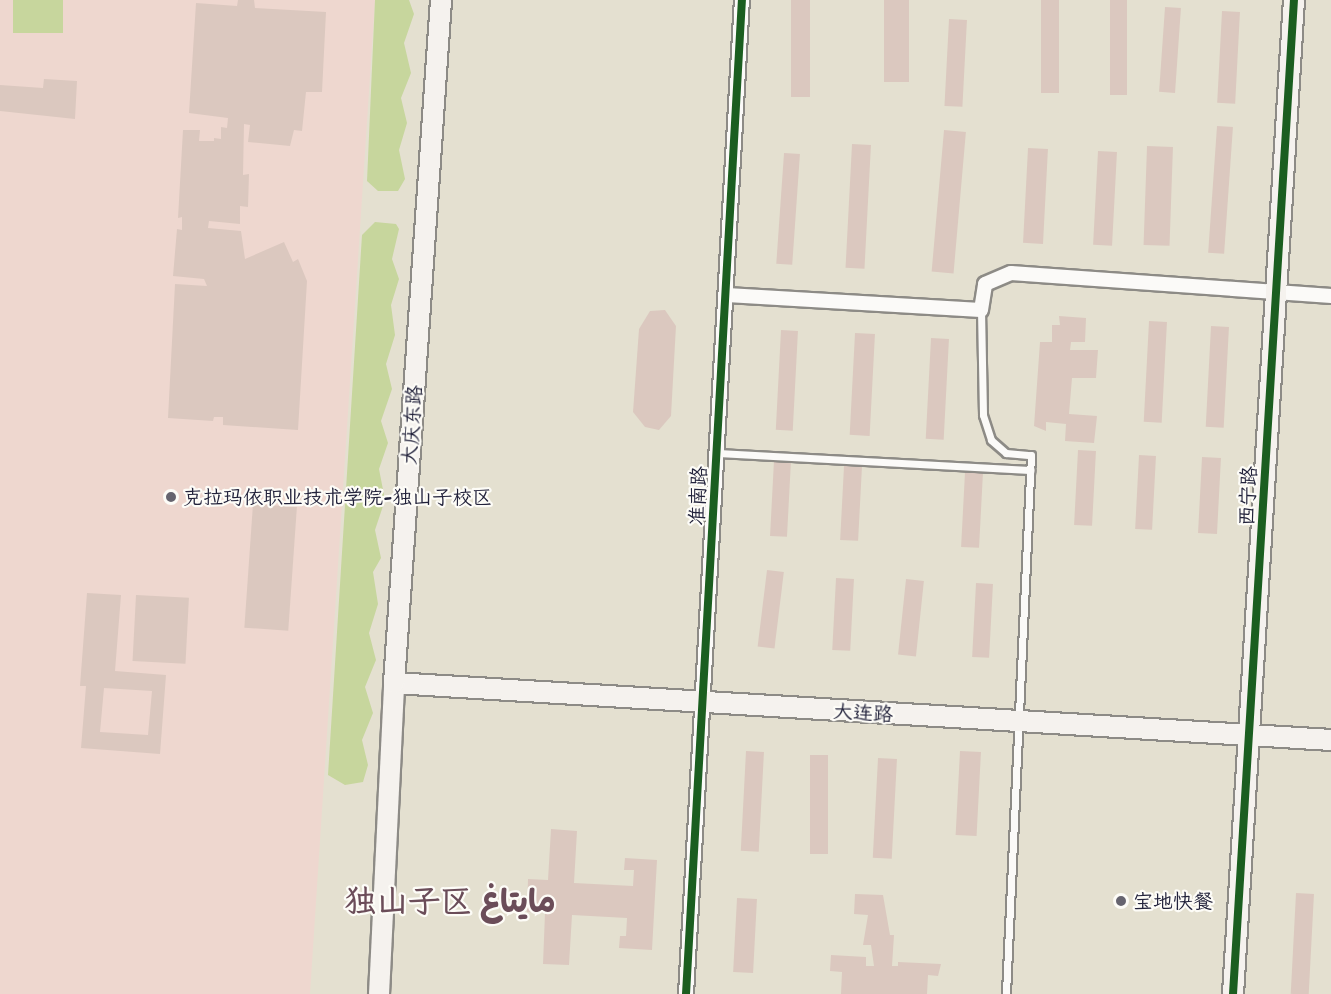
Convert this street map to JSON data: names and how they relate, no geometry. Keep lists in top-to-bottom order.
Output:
{
  "streets": {
    "street": [
      "大庆东路",
      "准南路",
      "西宁路",
      "大连路"
    ]
  },
  "crossings": [
    ["大庆东路", "大连路"],
    ["准南路", "大连路"],
    ["西宁路", "大连路"]
  ],
  "districts": ["独山子区 مايتاغ"],
  "places": ["克拉玛依职业技术学院-独山子校区", "宝地快餐"]
}
